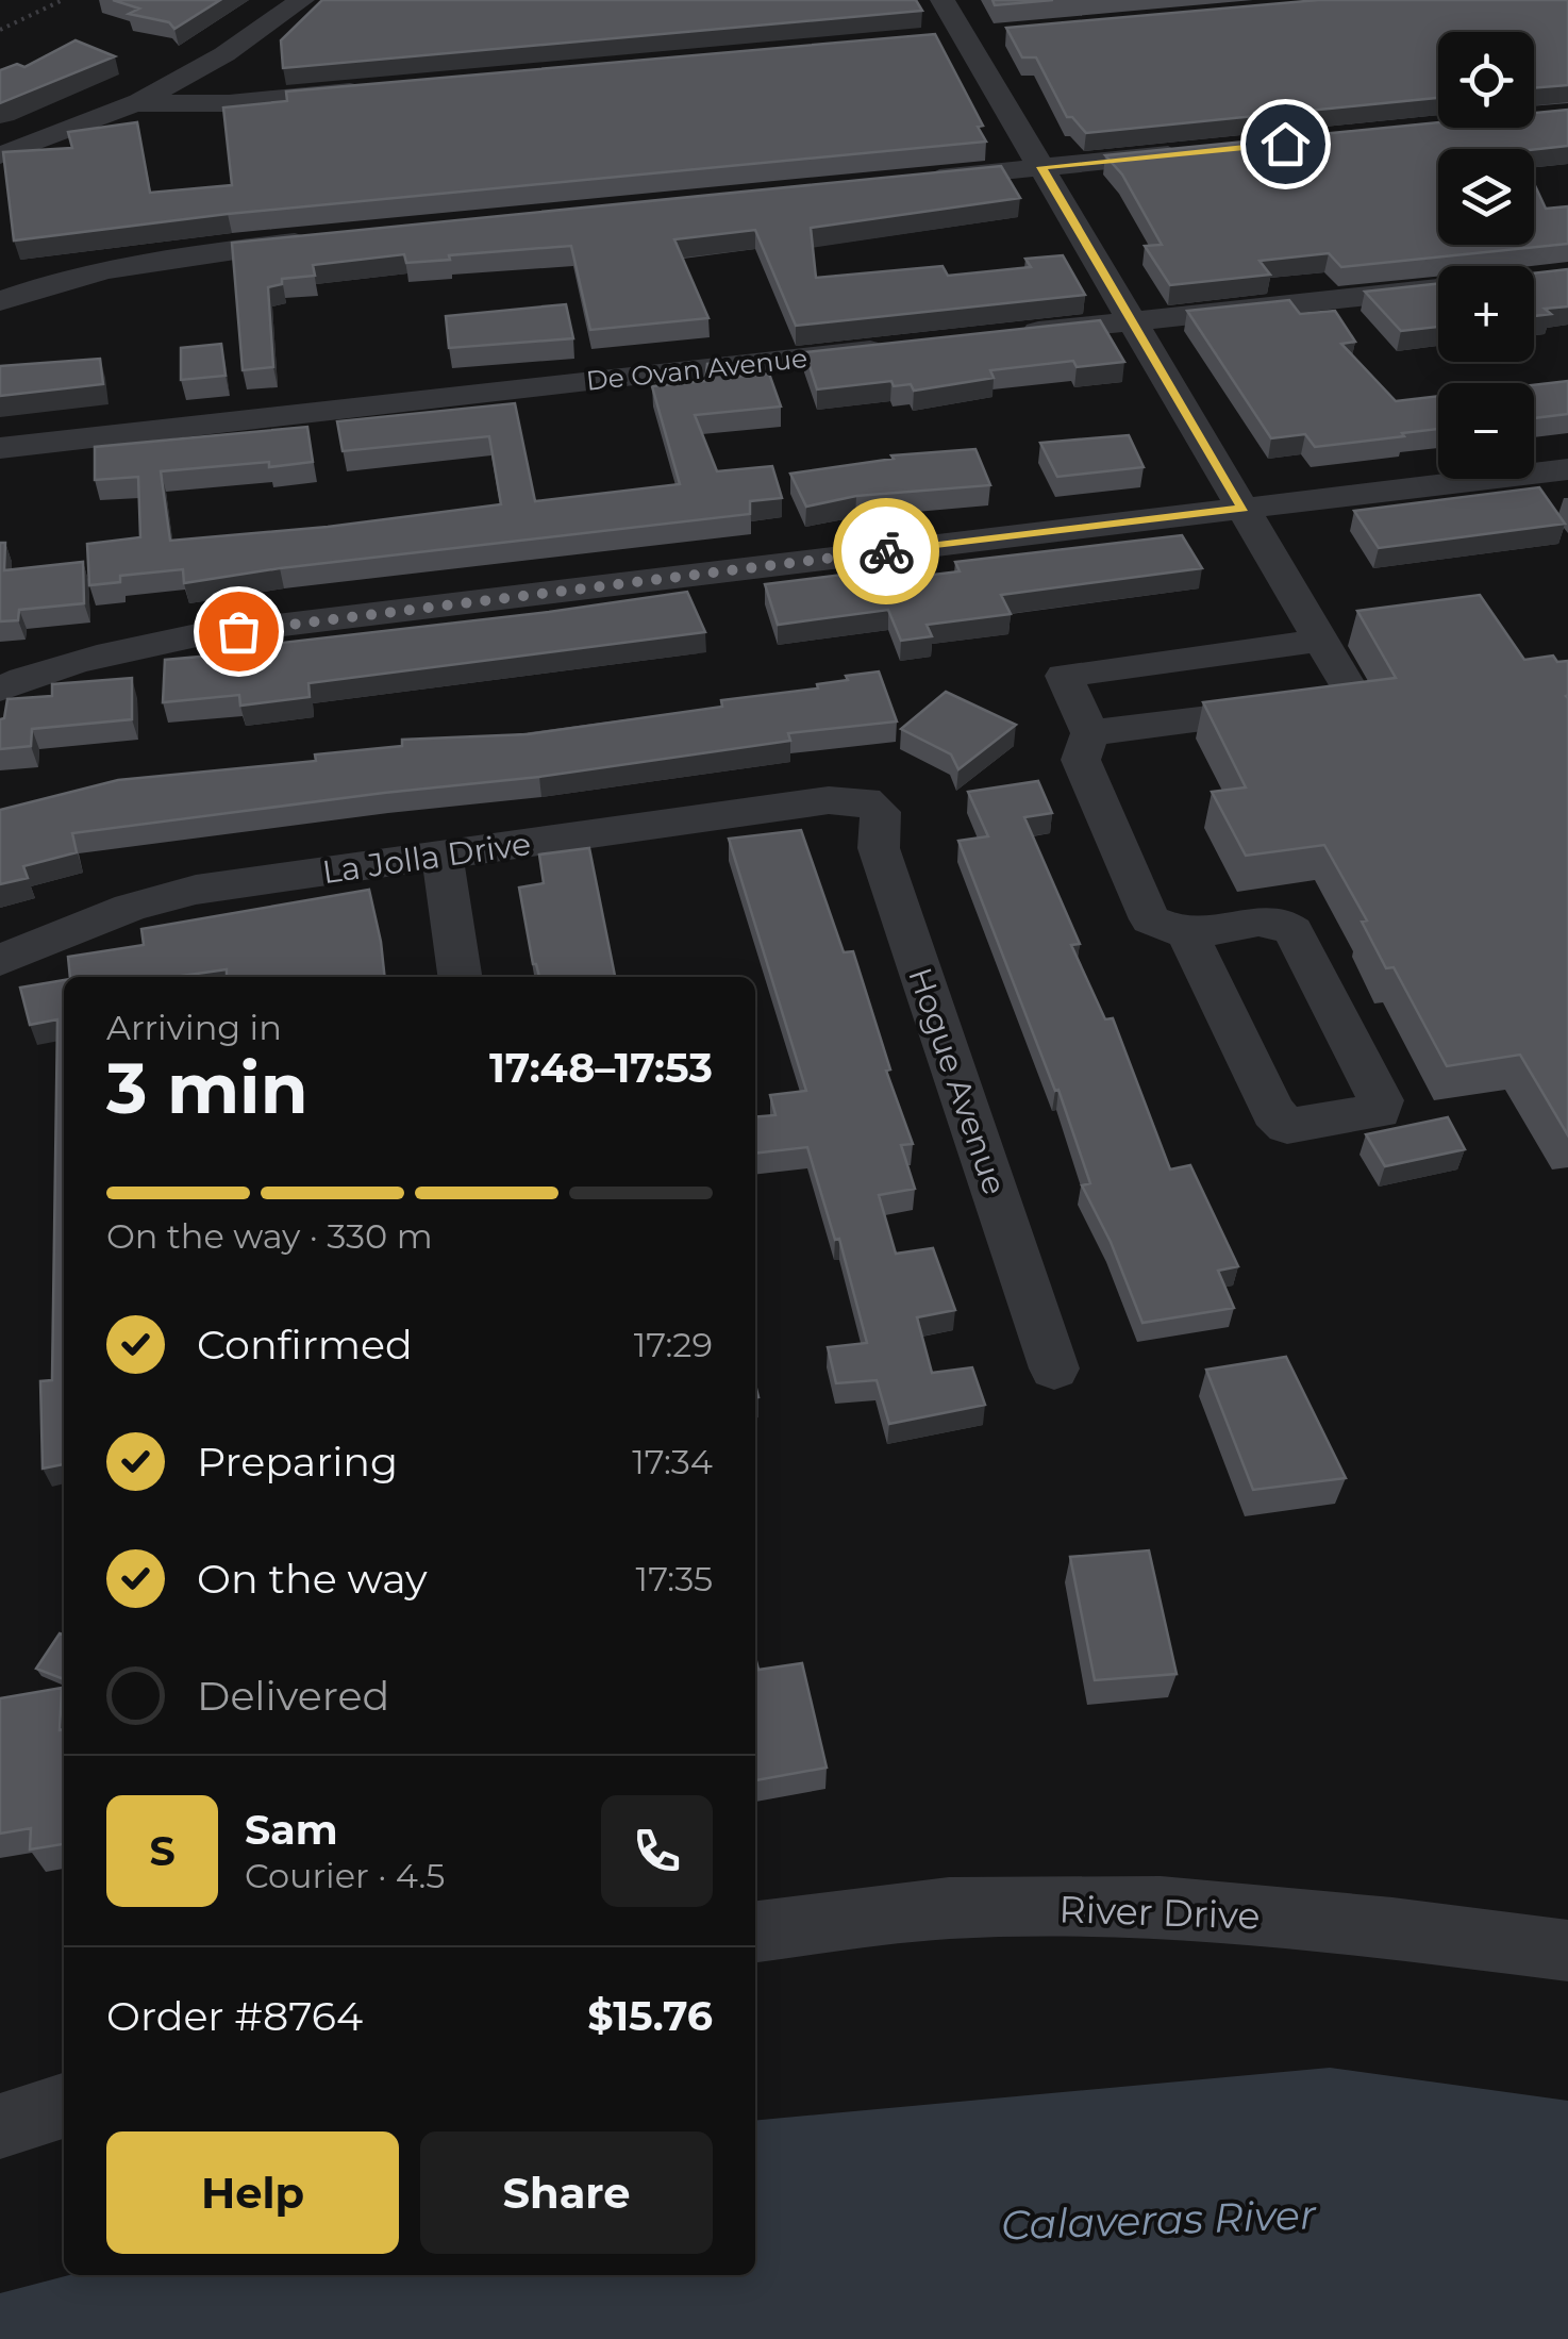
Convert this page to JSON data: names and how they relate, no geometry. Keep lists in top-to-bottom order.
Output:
{
  "streets": {
    "street": [
      "De Ovan Avenue",
      "La Jolla Drive",
      "Hogue Avenue",
      "River Drive"
    ]
  },
  "crossings": [
    ["La Jolla Drive", "Hogue Avenue"]
  ],
  "water": ["Calaveras River"],
  "page": {
    "map_buttons": ["+", "−"],
    "heading": ["3 min", "Arriving in", "17:48–17:53"],
    "panel": [
      "Sam",
      "Courier · 4.5",
      "Order #8764",
      "$15.76"
    ],
    "bar": "On the way · 330 m",
    "list": [
      ["Confirmed", "17:29"],
      ["Preparing", "17:34"],
      ["On the way", "17:35"],
      "Delivered"
    ],
    "round": "S",
    "buttons": ["Help", "Share"]
  }
}
